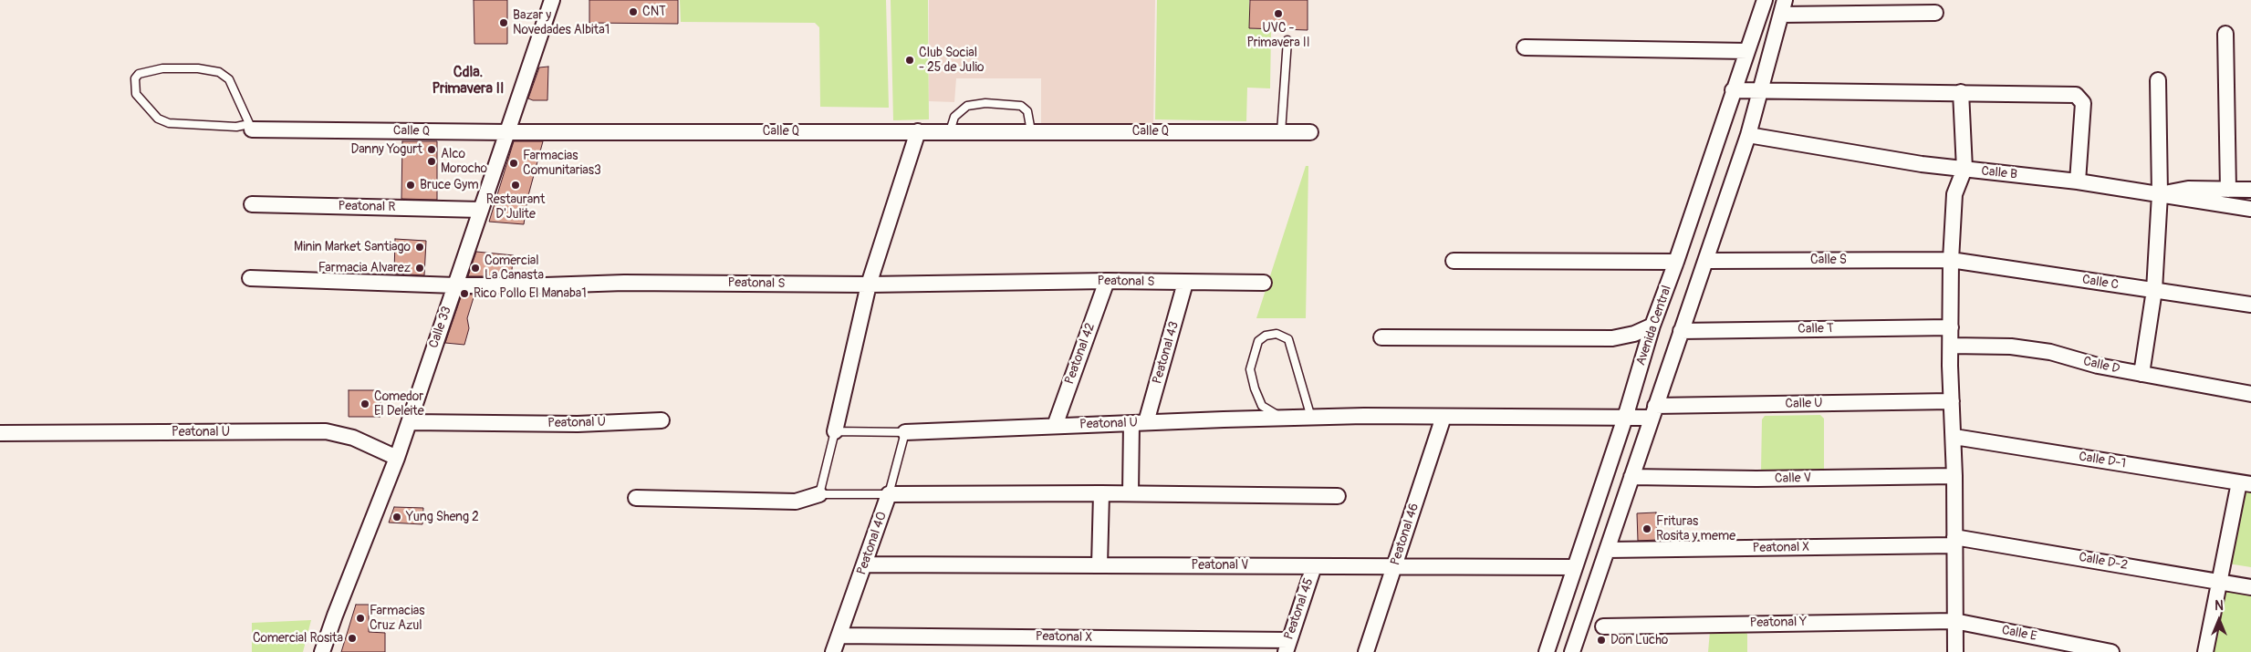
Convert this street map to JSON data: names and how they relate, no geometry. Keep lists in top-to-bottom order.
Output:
{
  "streets": {
    "street": [
      "Calle Q",
      "Calle B",
      "Peatonal R",
      "Calle S",
      "Peatonal S",
      "Calle C",
      "Avenida Central",
      "Calle 33",
      "Calle T",
      "Peatonal 43",
      "Peatonal 42",
      "Calle D",
      "Calle U",
      "Peatonal U",
      "Calle D-1",
      "Calle V",
      "Peatonal 46",
      "Peatonal 40",
      "Peatonal X",
      "Calle D-2",
      "Peatonal V",
      "Peatonal 45",
      "Peatonal Y",
      "Calle E"
    ]
  },
  "crossings": [
    ["Calle Q", "Calle 33"],
    ["Peatonal R", "Calle 33"],
    ["Calle S", "Calle C"],
    ["Peatonal S", "Calle 33"],
    ["Peatonal S", "Peatonal 43"],
    ["Peatonal S", "Peatonal 42"],
    ["Avenida Central", "Calle U"],
    ["Avenida Central", "Peatonal V"],
    ["Calle 33", "Peatonal U"],
    ["Peatonal 43", "Peatonal U"],
    ["Peatonal 42", "Peatonal U"],
    ["Calle U", "Peatonal U"],
    ["Calle U", "Peatonal 46"],
    ["Peatonal U", "Peatonal 46"],
    ["Peatonal U", "Peatonal 40"],
    ["Peatonal 46", "Peatonal V"],
    ["Peatonal 40", "Peatonal X"],
    ["Peatonal 40", "Peatonal V"],
    ["Peatonal X", "Calle D-2"],
    ["Peatonal X", "Peatonal 45"],
    ["Peatonal V", "Peatonal 45"],
    ["Peatonal Y", "Calle E"]
  ],
  "districts": ["Cdla. Primavera II"],
  "places": [
    "CNT",
    "UVC - Primavera II",
    "Bazar y Novedades Albita1",
    "Club Social - 25 de Julio",
    "Danny Yogurt",
    "Alco Morocho",
    "Farmacias Comunitarias3",
    "Bruce Gym",
    "Restaurant D'Julite",
    "Minin Market Santiago",
    "Farmacia Alvarez",
    "Comercial La Canasta",
    "Rico Pollo El Manaba1",
    "Comedor El Deleite",
    "Yung Sheng 2",
    "Frituras Rosita y meme",
    "Farmacias Cruz Azul",
    "Comercial Rosita",
    "Don Lucho"
  ],
  "north": "top"
}
